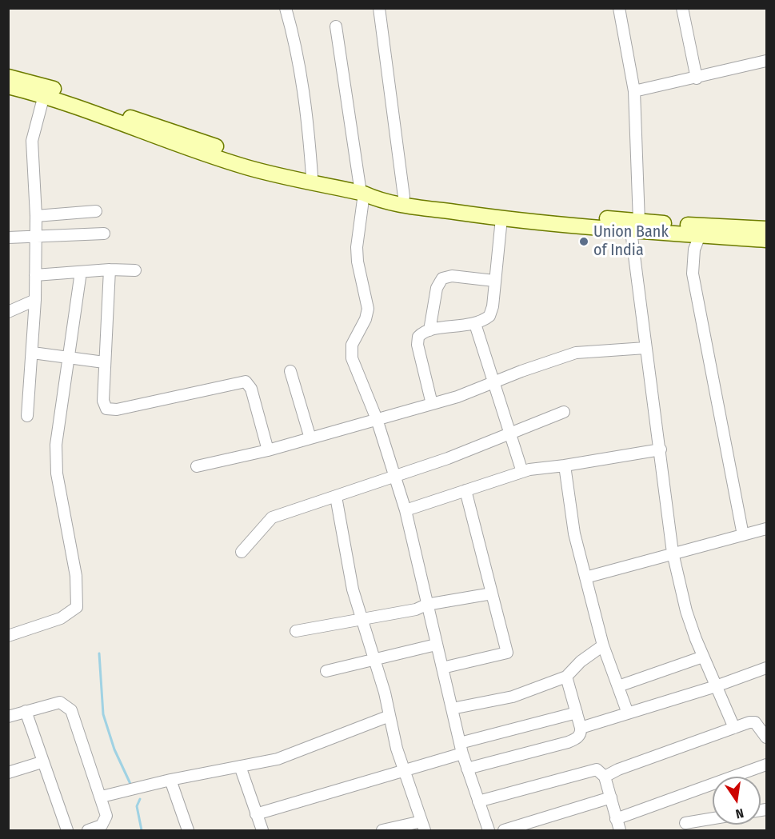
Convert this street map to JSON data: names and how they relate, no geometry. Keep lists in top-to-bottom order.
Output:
{
  "places": ["Union Bank of India"],
  "north": "bottom"
}
